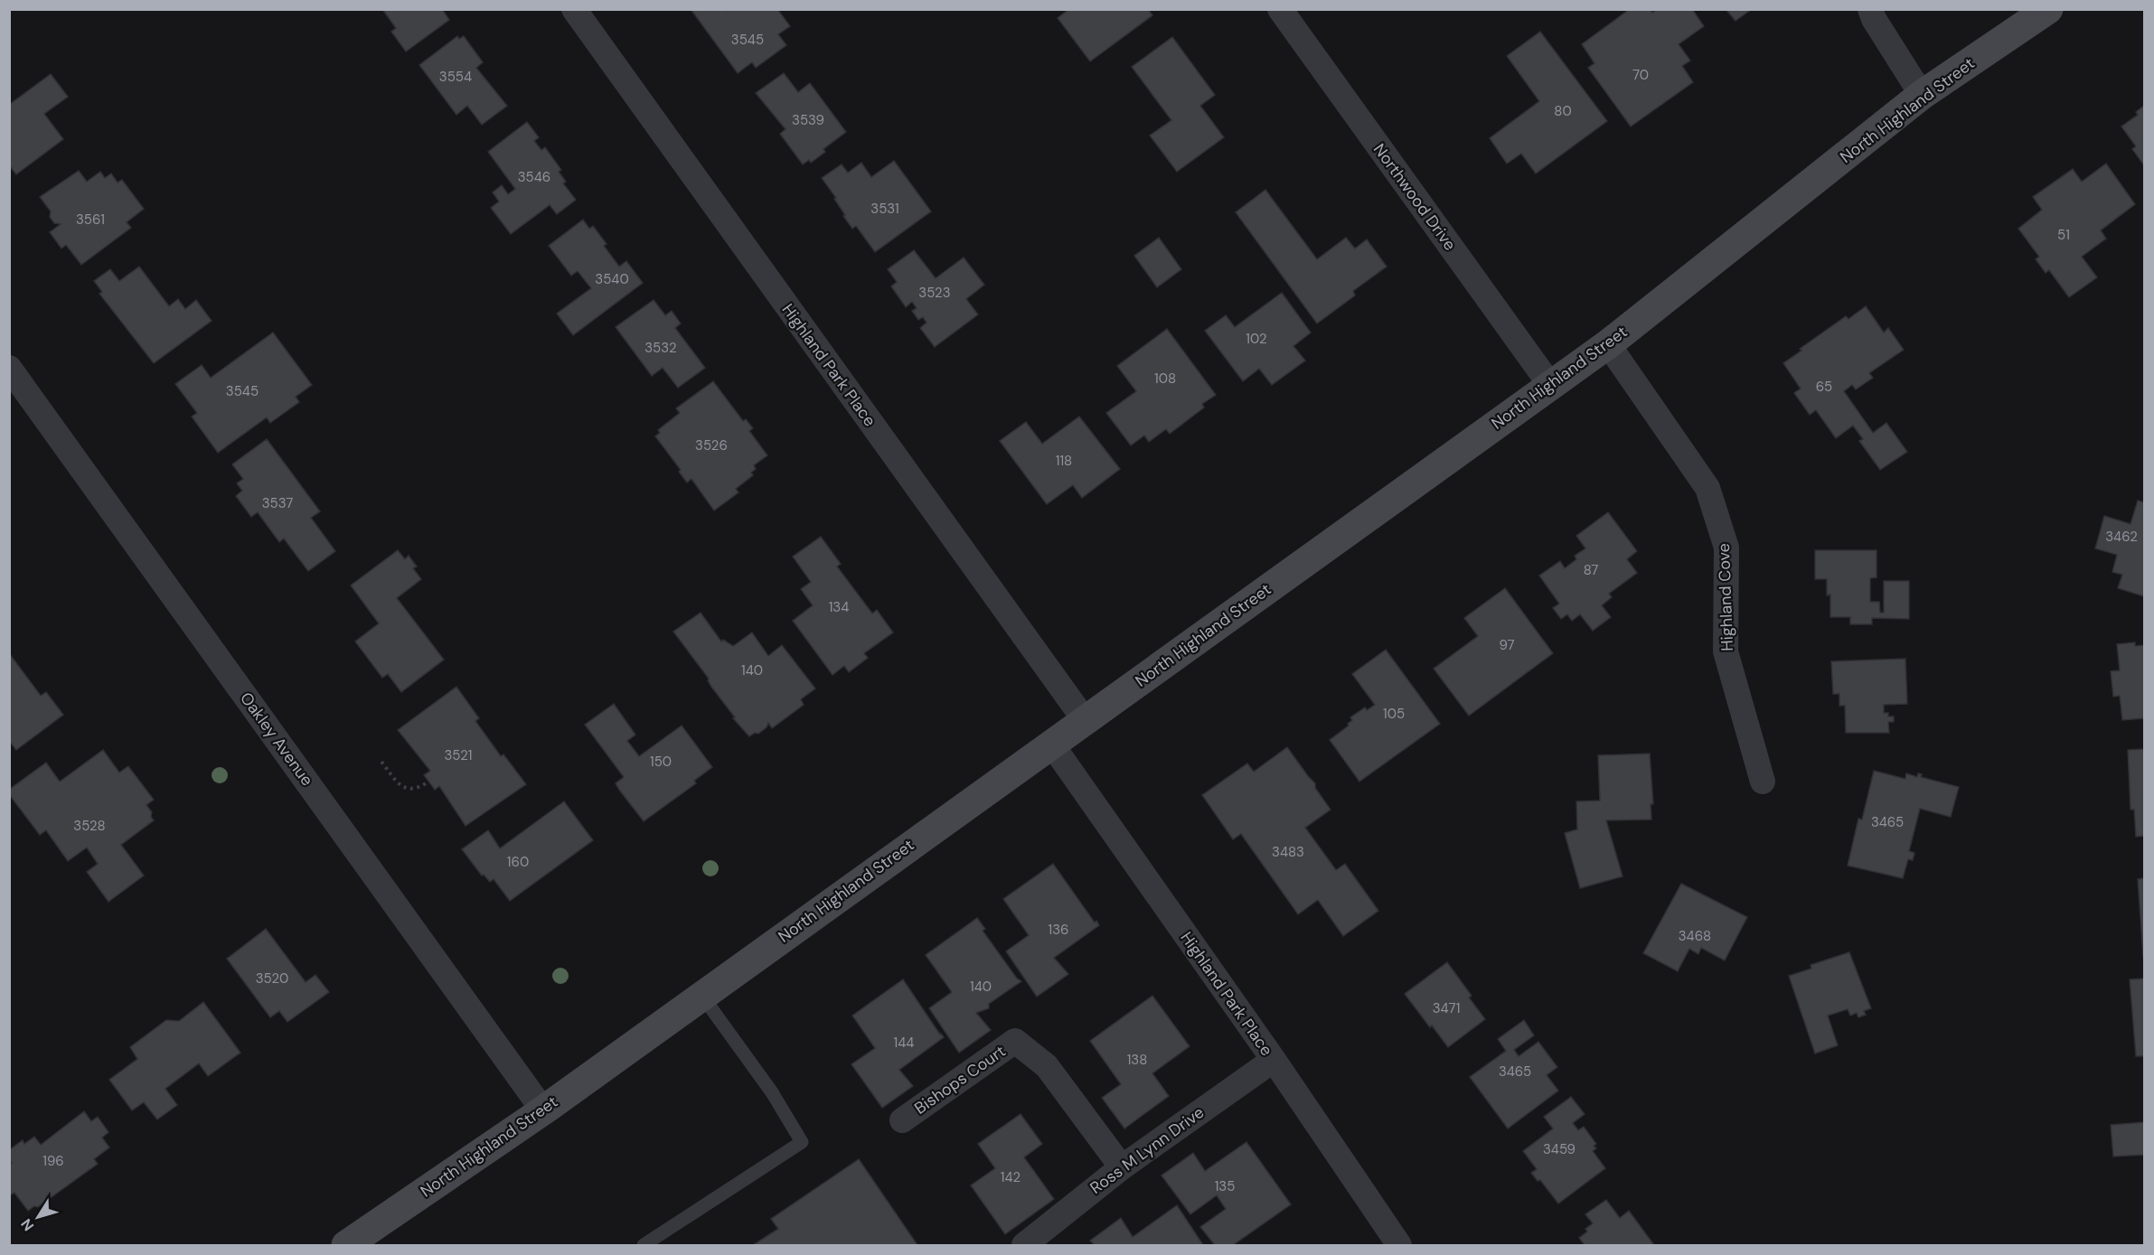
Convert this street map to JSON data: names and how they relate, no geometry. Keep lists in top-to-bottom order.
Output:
{
  "streets": {
    "main road": ["North Highland Street"],
    "street": [
      "Northwood Drive",
      "Highland Park Place",
      "Highland Cove",
      "Oakley Avenue",
      "Bishops Court",
      "Ross M Lynn Drive"
    ]
  },
  "crossings": [
    ["North Highland Street", "Northwood Drive"],
    ["North Highland Street", "Highland Park Place"],
    ["North Highland Street", "Highland Cove"],
    ["North Highland Street", "Oakley Avenue"],
    ["Highland Park Place", "Ross M Lynn Drive"],
    ["Bishops Court", "Ross M Lynn Drive"]
  ],
  "house_numbers": [
    "3545",
    "70",
    "3554",
    "80",
    "3539",
    "3546",
    "3531",
    "3561",
    "51",
    "3540",
    "3523",
    "102",
    "3532",
    "108",
    "65",
    "3545",
    "3526",
    "118",
    "3537",
    "3462",
    "87",
    "134",
    "97",
    "140",
    "105",
    "3521",
    "150",
    "3465",
    "3528",
    "3483",
    "160",
    "136",
    "3468",
    "3520",
    "140",
    "3471",
    "144",
    "138",
    "3465",
    "3459",
    "196",
    "142",
    "135"
  ],
  "north": "bottom left"
}
